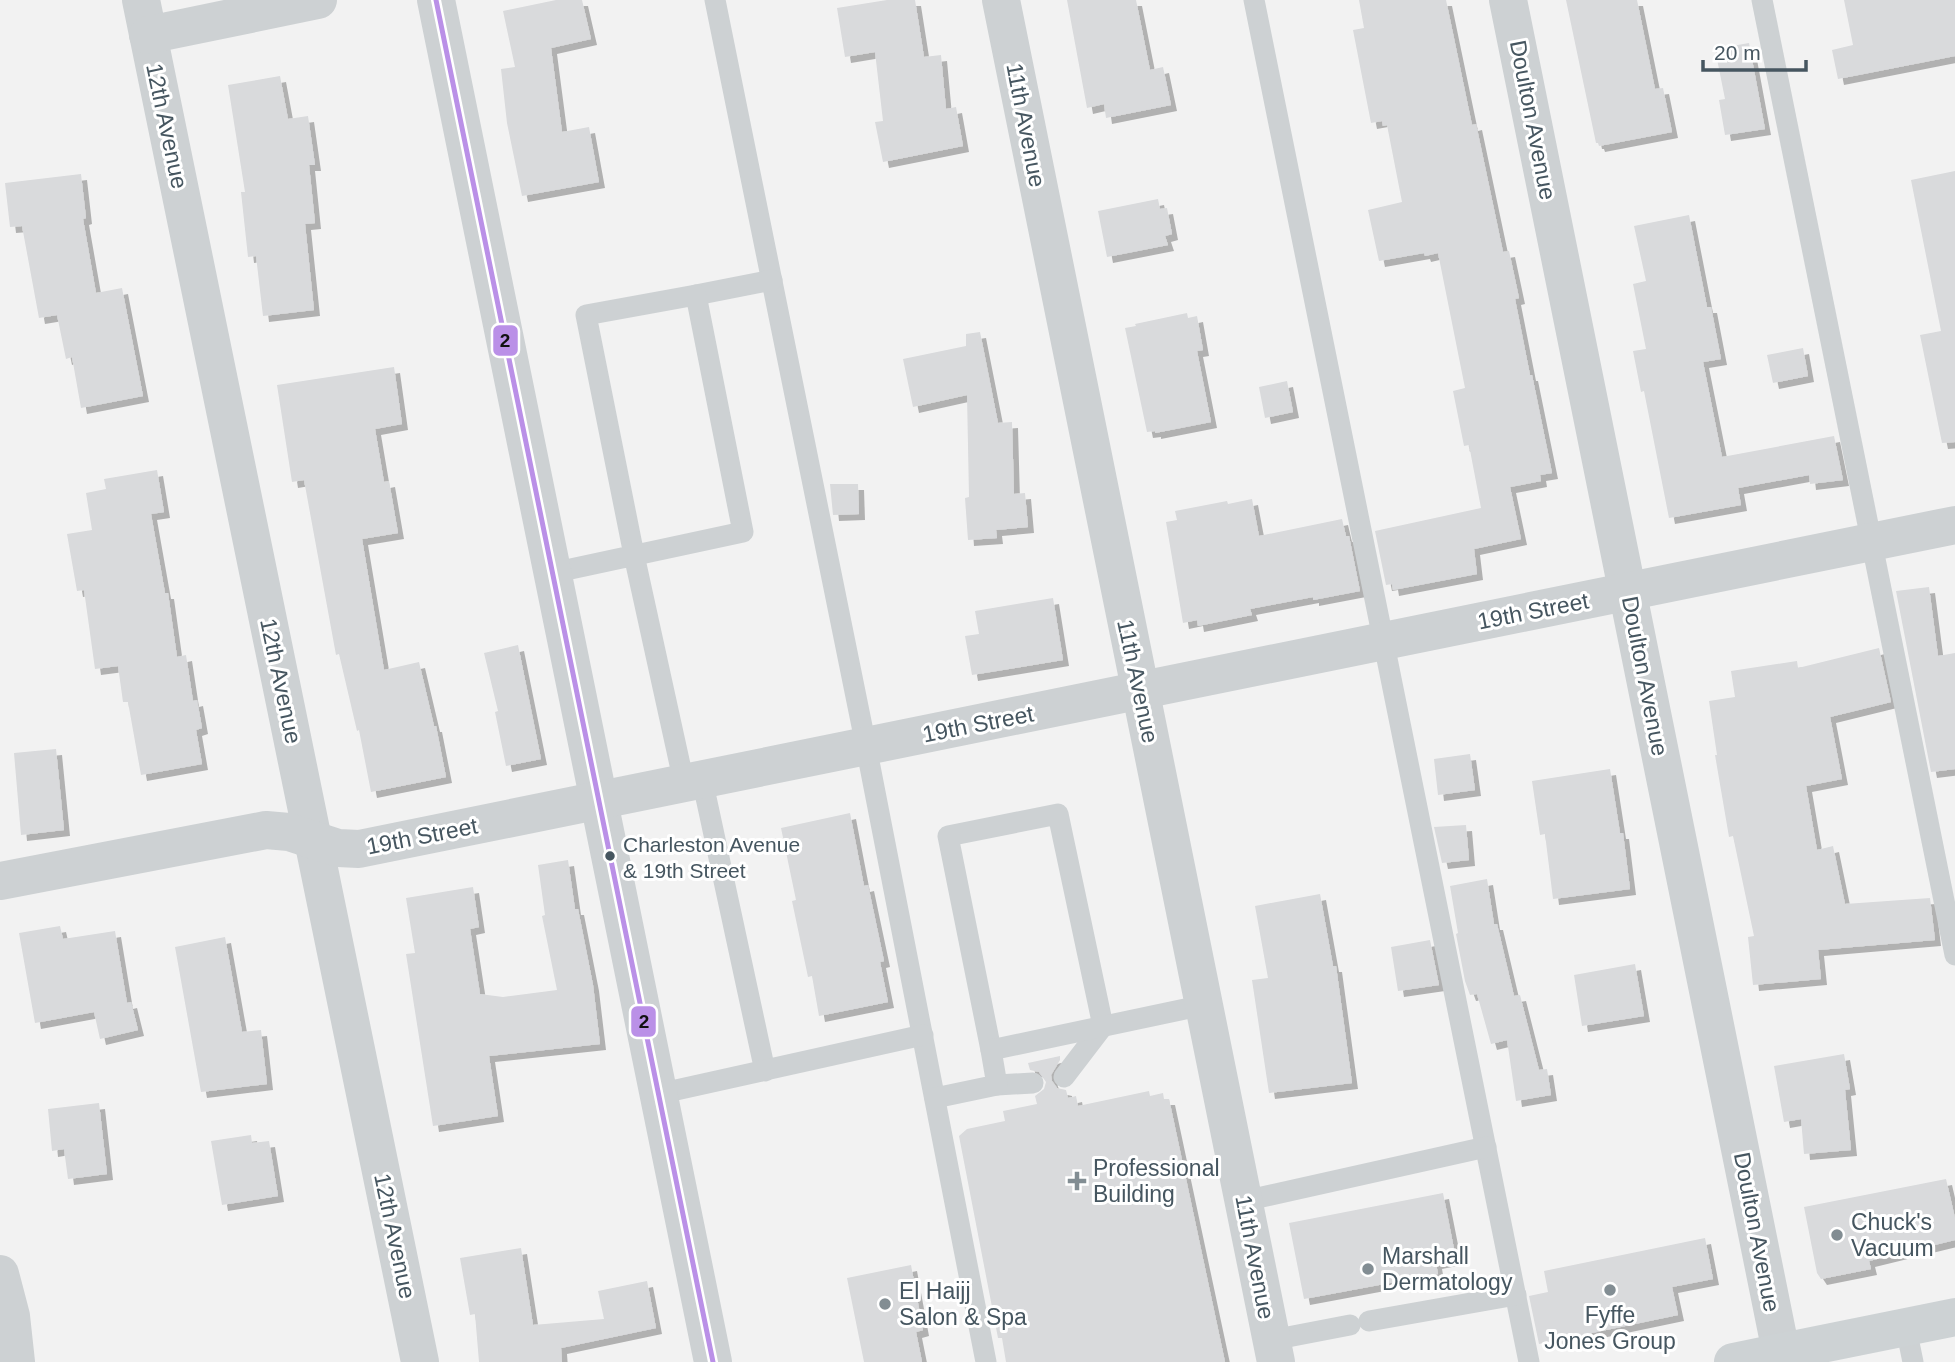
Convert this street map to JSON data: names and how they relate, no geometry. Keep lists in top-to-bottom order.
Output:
{
  "streets": {
    "street": [
      "Doulton Avenue",
      "11th Avenue",
      "12th Avenue",
      "19th Street"
    ]
  },
  "crossings": [
    ["Doulton Avenue", "19th Street"],
    ["11th Avenue", "19th Street"],
    ["12th Avenue", "19th Street"]
  ],
  "places": {
    "other": [
      "Charleston Avenue & 19th Street",
      "Chuck's Vacuum",
      "Marshall Dermatology",
      "Fyffe Jones Group",
      "El Haijj Salon & Spa"
    ],
    "health": ["Professional Building"]
  },
  "lines": ["transit line 2"],
  "scale_bar": "20 m"
}
